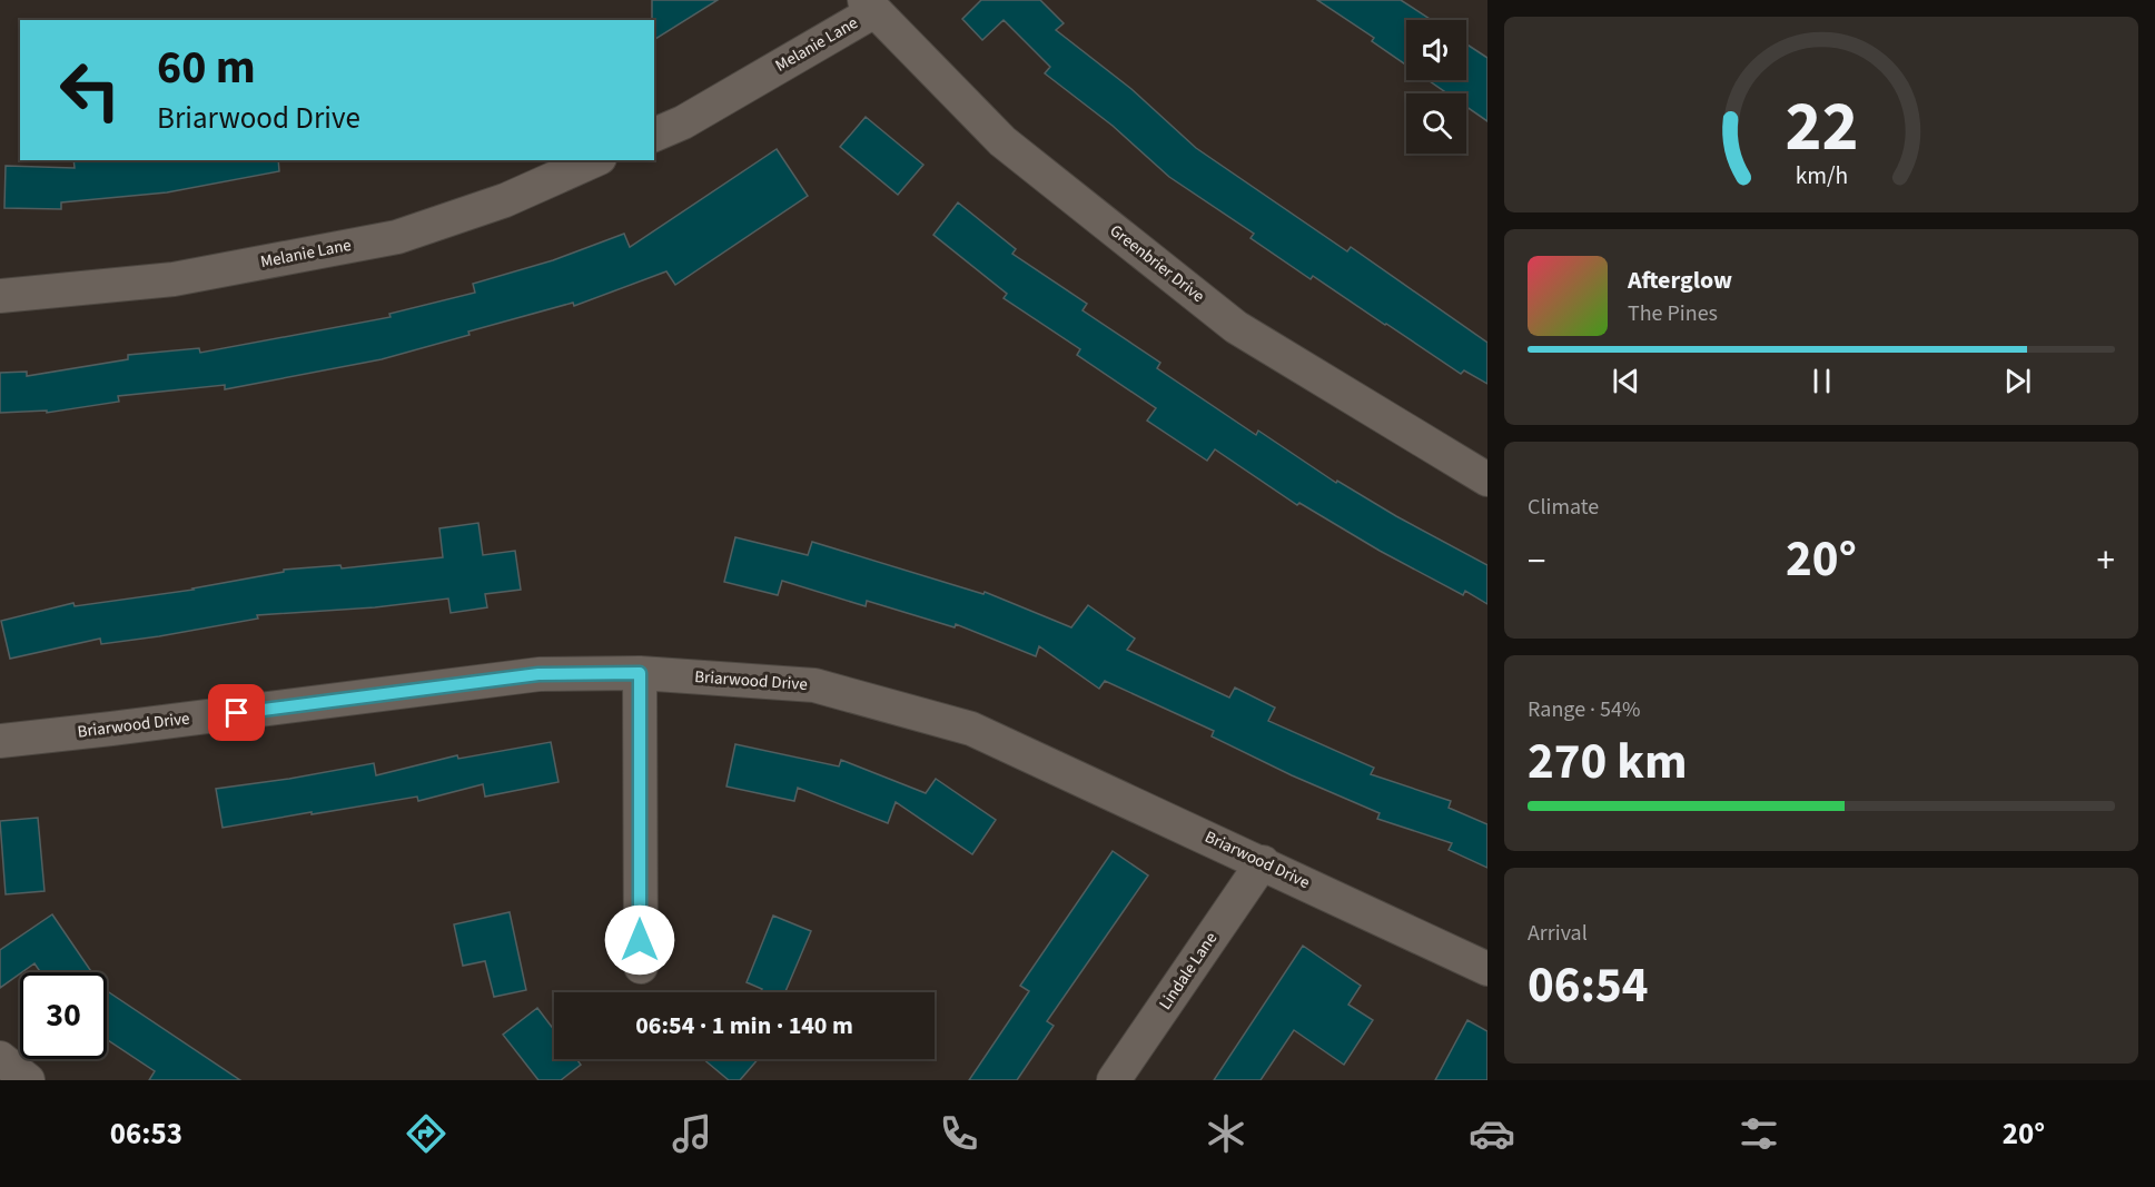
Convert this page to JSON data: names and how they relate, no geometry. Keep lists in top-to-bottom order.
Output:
{
  "streets": {
    "street": [
      "Melanie Lane",
      "Greenbrier Drive",
      "Briarwood Drive",
      "Lindale Lane"
    ]
  },
  "crossings": [
    ["Melanie Lane", "Greenbrier Drive"],
    ["Briarwood Drive", "Lindale Lane"]
  ],
  "page": {
    "turn": ["60 m", "Briarwood Drive"],
    "song": ["Afterglow", "The Pines"],
    "tile": [
      "Climate",
      ["Range · 54%", "270 km"],
      ["Arrival", "06:54"]
    ],
    "heat": ["−", "20°", "+"],
    "limit": "30",
    "trip": "06:54 · 1 min · 140 m",
    "tabs": ["06:53", "20°"],
    "gauge": ["22", "km/h"]
  }
}
